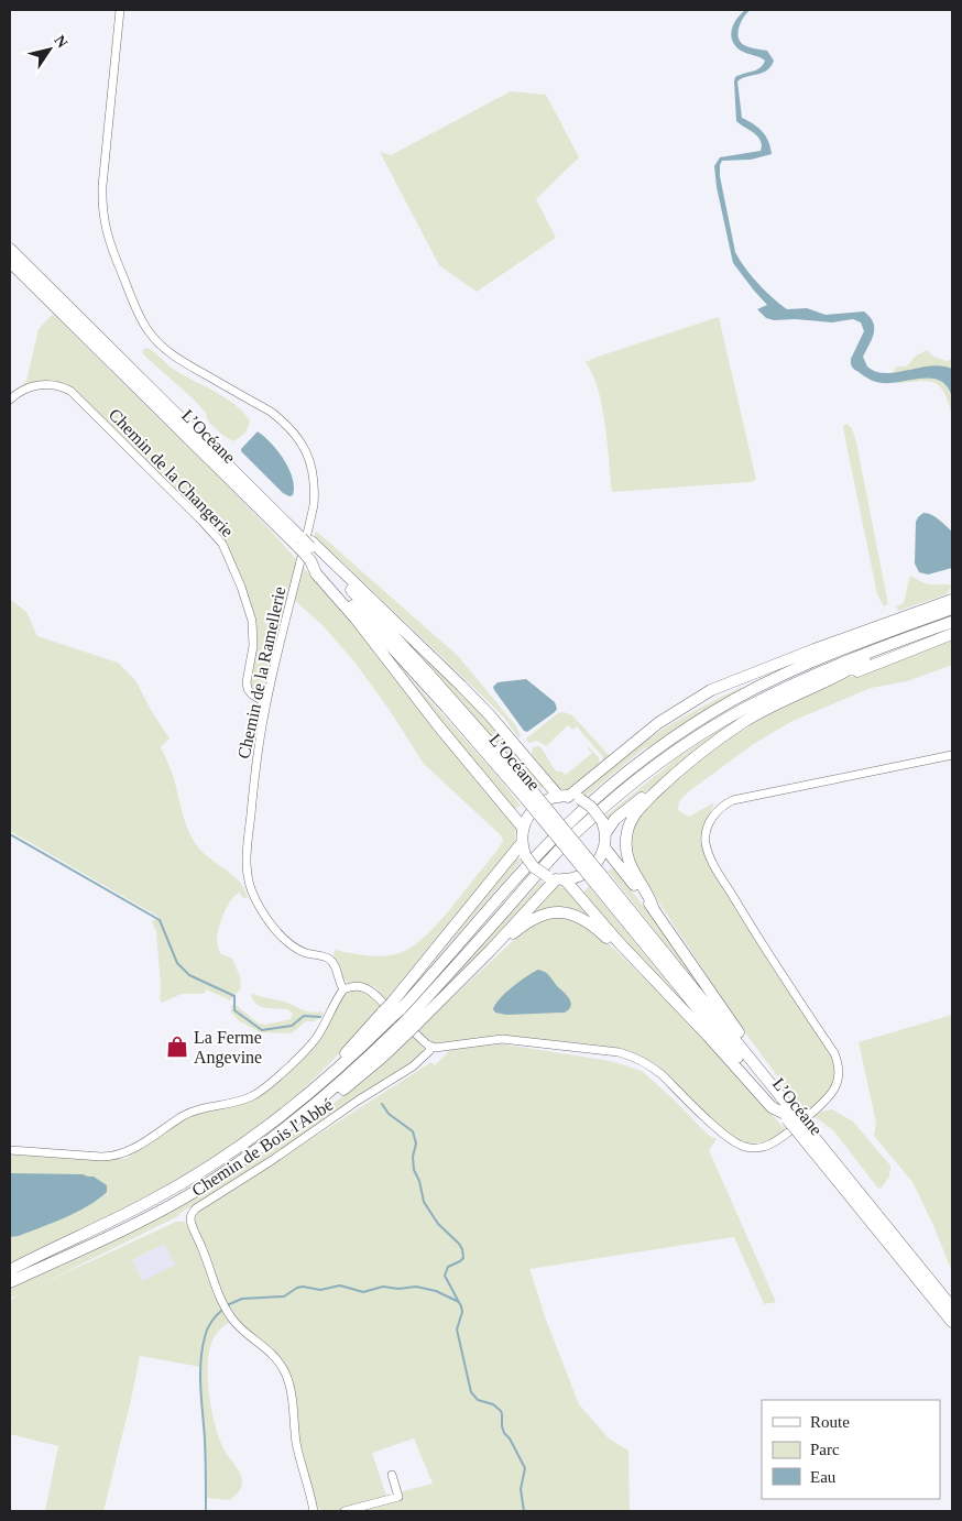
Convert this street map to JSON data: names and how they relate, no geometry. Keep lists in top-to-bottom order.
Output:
{
  "streets": {
    "highway": ["L’Océane"],
    "street": ["Chemin de la Changerie", "Chemin de la Ramellerie", "Chemin de Bois l'Abbé"]
  },
  "crossings": [
    ["Chemin de la Changerie", "Chemin de la Ramellerie"]
  ],
  "places": {
    "shop": ["La Ferme Angevine"]
  },
  "legend": ["Route", "Parc", "Eau"],
  "north": "top right"
}
